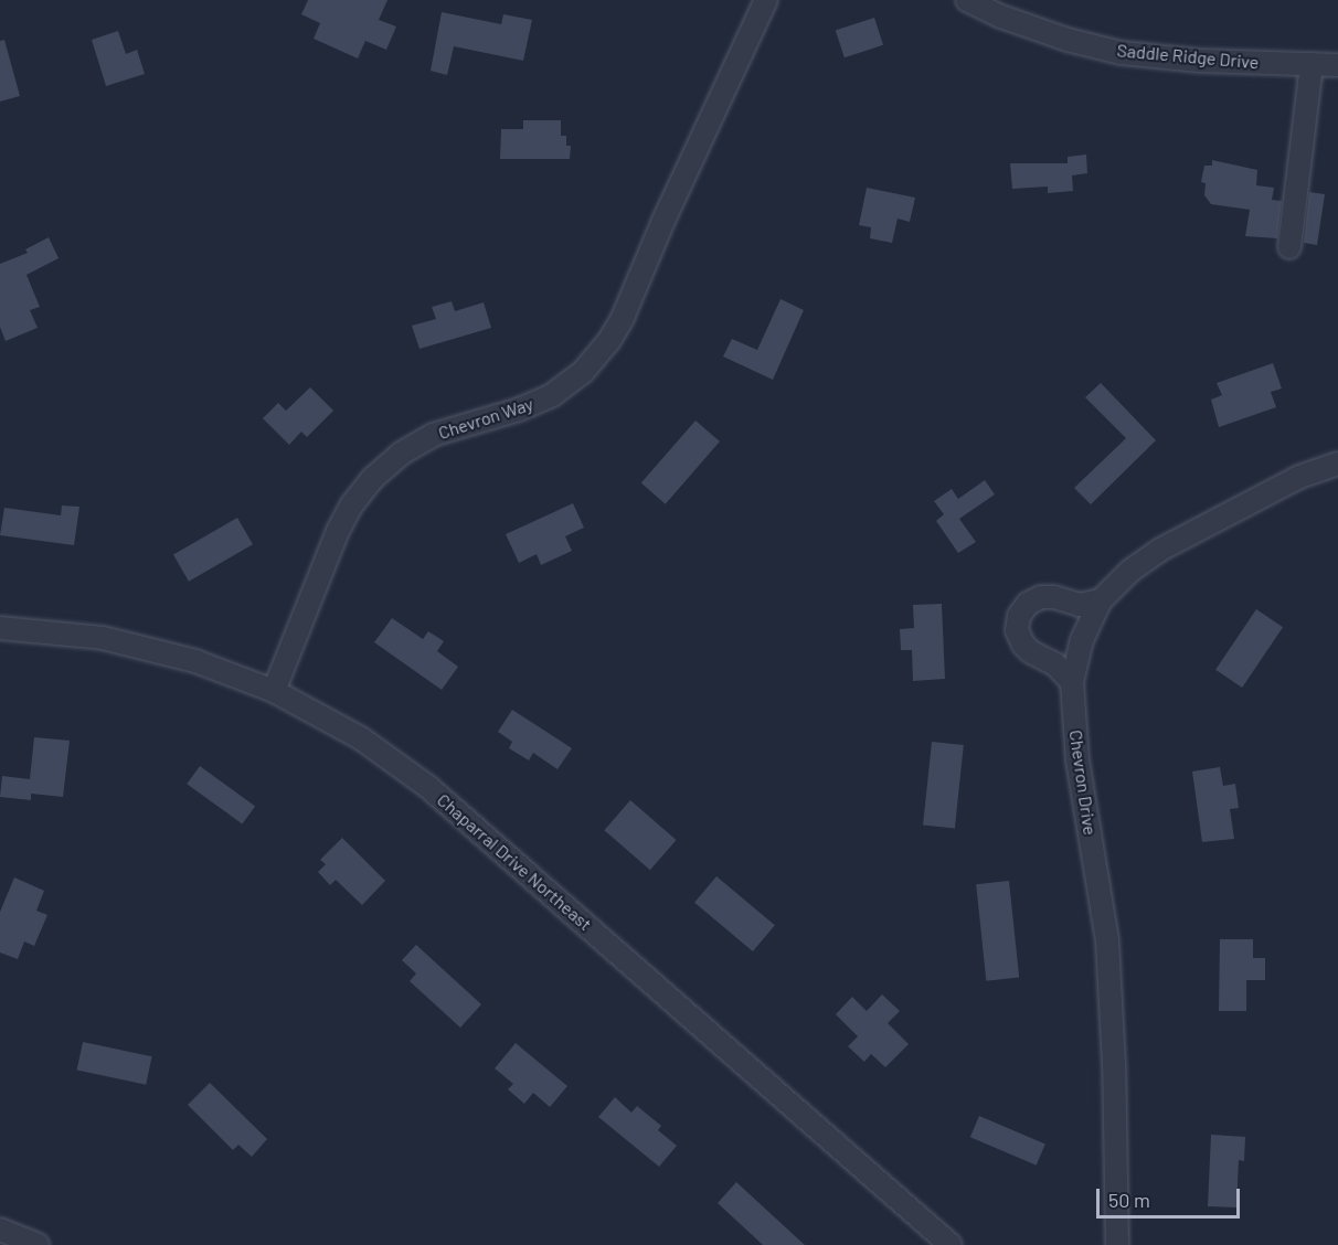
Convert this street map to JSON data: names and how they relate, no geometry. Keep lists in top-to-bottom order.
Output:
{
  "streets": {
    "street": [
      "Saddle Ridge Drive",
      "Chevron Way",
      "Chevron Drive",
      "Chaparral Drive Northeast"
    ]
  },
  "crossings": [
    ["Chevron Way", "Chaparral Drive Northeast"]
  ],
  "scale_bar": "50 m"
}
